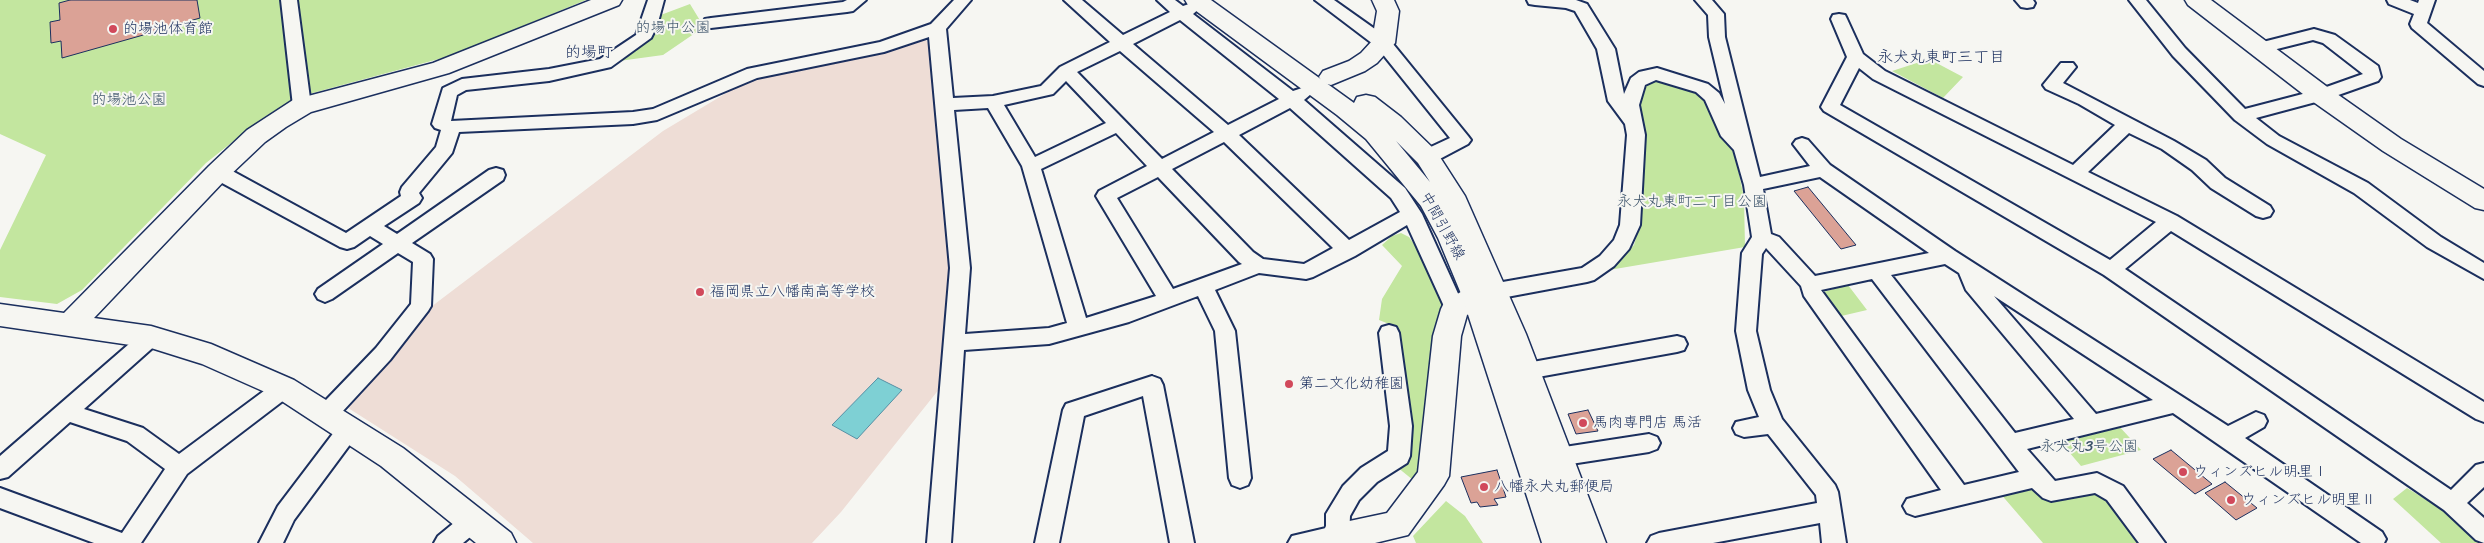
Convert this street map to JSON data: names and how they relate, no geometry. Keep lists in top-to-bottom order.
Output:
{
  "streets": {
    "street": ["中間引野線"]
  },
  "districts": ["的場町", "永犬丸東町三丁目"],
  "parks": [
    "的場中公園",
    "的場池公園",
    "永犬丸東町二丁目公園",
    "永犬丸3号公園"
  ],
  "places": [
    "的場池体育館",
    "福岡県立八幡南高等学校",
    "第二文化幼稚園",
    "馬肉専門店 馬活",
    "ウィンズヒル明里Ⅰ",
    "八幡永犬丸郵便局",
    "ウィンズヒル明里Ⅱ"
  ]
}
